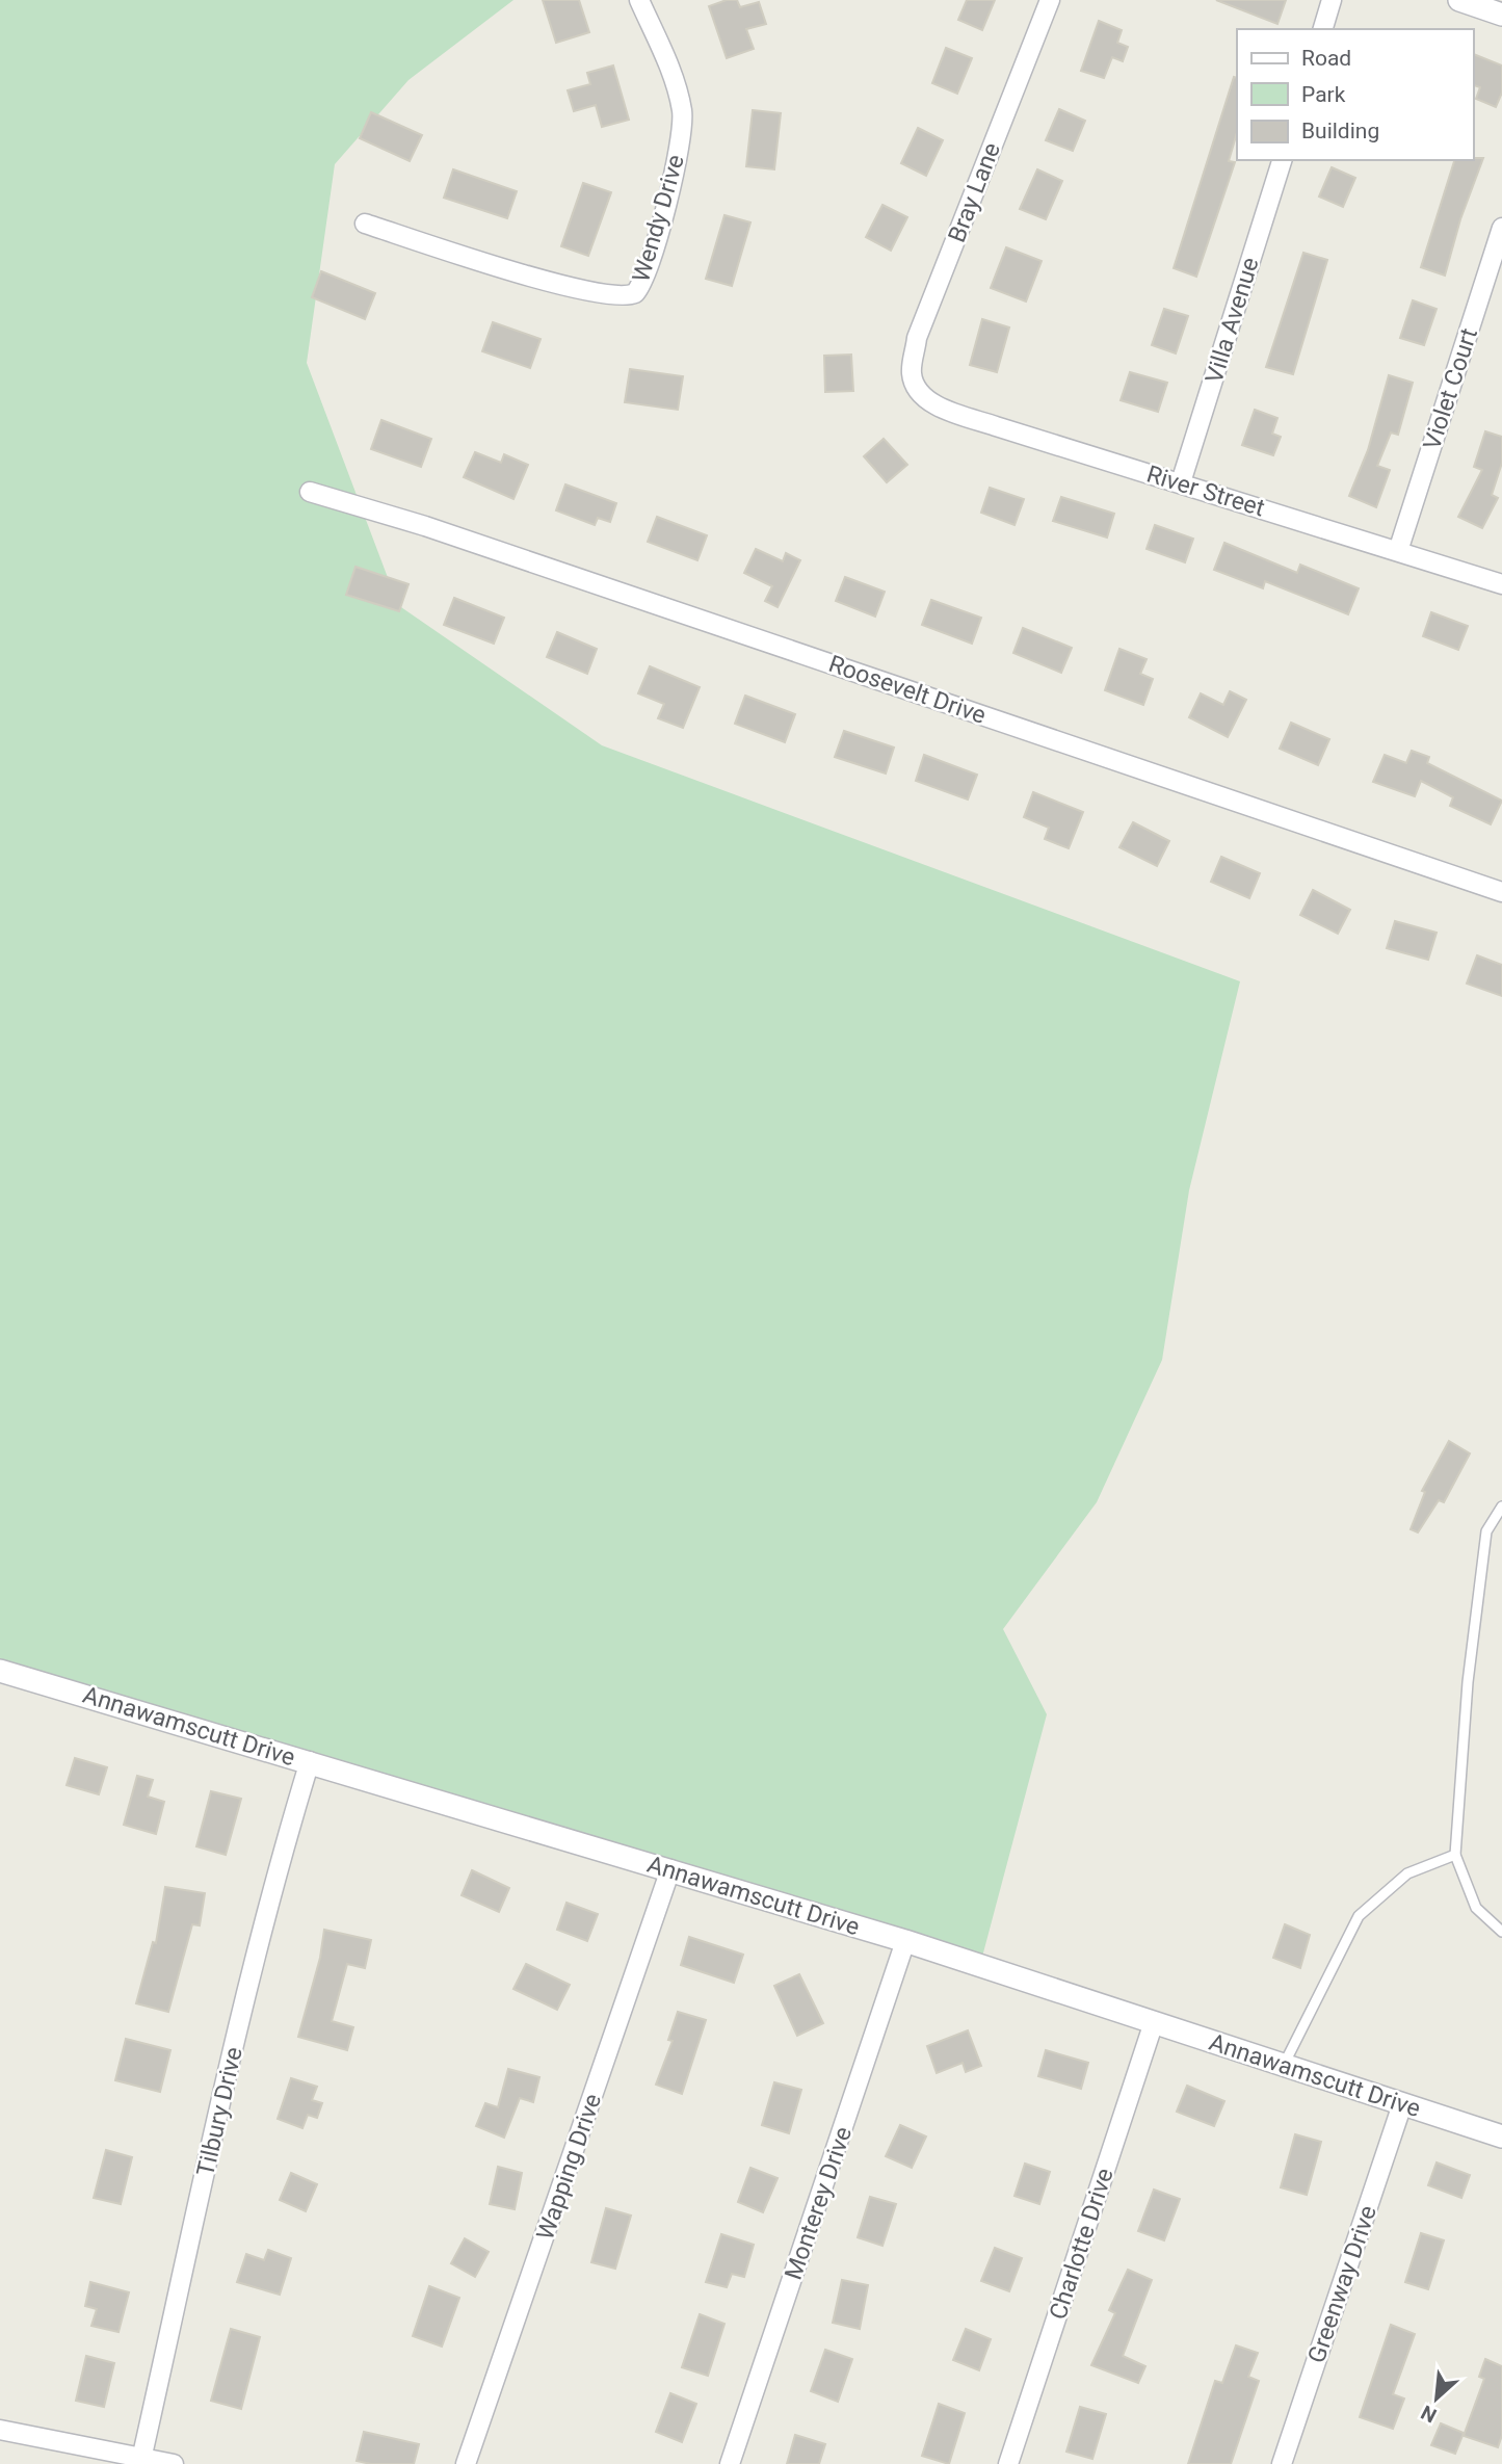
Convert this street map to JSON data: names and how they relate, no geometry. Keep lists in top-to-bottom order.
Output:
{
  "streets": {
    "street": [
      "Bray Lane",
      "Wendy Drive",
      "Villa Avenue",
      "Violet Court",
      "River Street",
      "Roosevelt Drive",
      "Annawamscutt Drive",
      "Tilbury Drive",
      "Wapping Drive",
      "Monterey Drive",
      "Charlotte Drive",
      "Greenway Drive"
    ]
  },
  "crossings": [
    ["Bray Lane", "River Street"],
    ["Villa Avenue", "River Street"],
    ["Violet Court", "River Street"],
    ["Annawamscutt Drive", "Tilbury Drive"],
    ["Annawamscutt Drive", "Wapping Drive"],
    ["Annawamscutt Drive", "Monterey Drive"],
    ["Annawamscutt Drive", "Charlotte Drive"],
    ["Annawamscutt Drive", "Greenway Drive"]
  ],
  "legend": ["Road", "Park", "Building"],
  "north": "bottom left"
}
